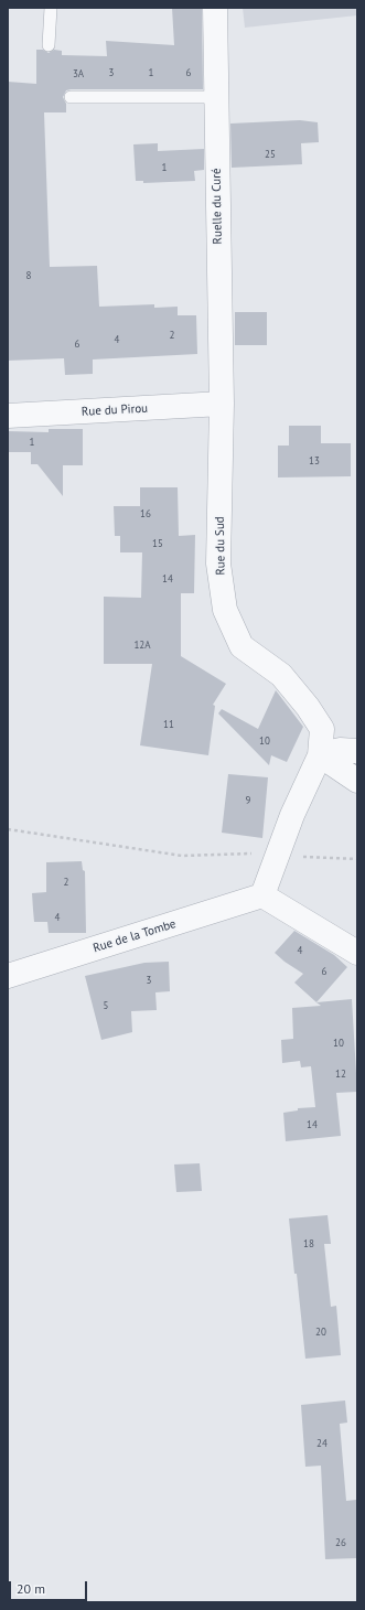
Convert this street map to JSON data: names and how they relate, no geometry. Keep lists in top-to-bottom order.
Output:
{
  "streets": {
    "street": [
      "Ruelle du Curé",
      "Rue du Pirou",
      "Rue du Sud",
      "Rue de la Tombe"
    ]
  },
  "crossings": [
    ["Ruelle du Curé", "Rue du Pirou"],
    ["Ruelle du Curé", "Rue du Sud"],
    ["Rue du Pirou", "Rue du Sud"],
    ["Rue du Sud", "Rue de la Tombe"]
  ],
  "house_numbers": [
    "3",
    "1",
    "6",
    "3A",
    "25",
    "1",
    "8",
    "2",
    "4",
    "6",
    "1",
    "13",
    "16",
    "15",
    "14",
    "12A",
    "11",
    "10",
    "9",
    "2",
    "4",
    "4",
    "6",
    "3",
    "5",
    "10",
    "12",
    "14",
    "18",
    "20",
    "24",
    "26"
  ],
  "scale_bar": "20 m"
}
